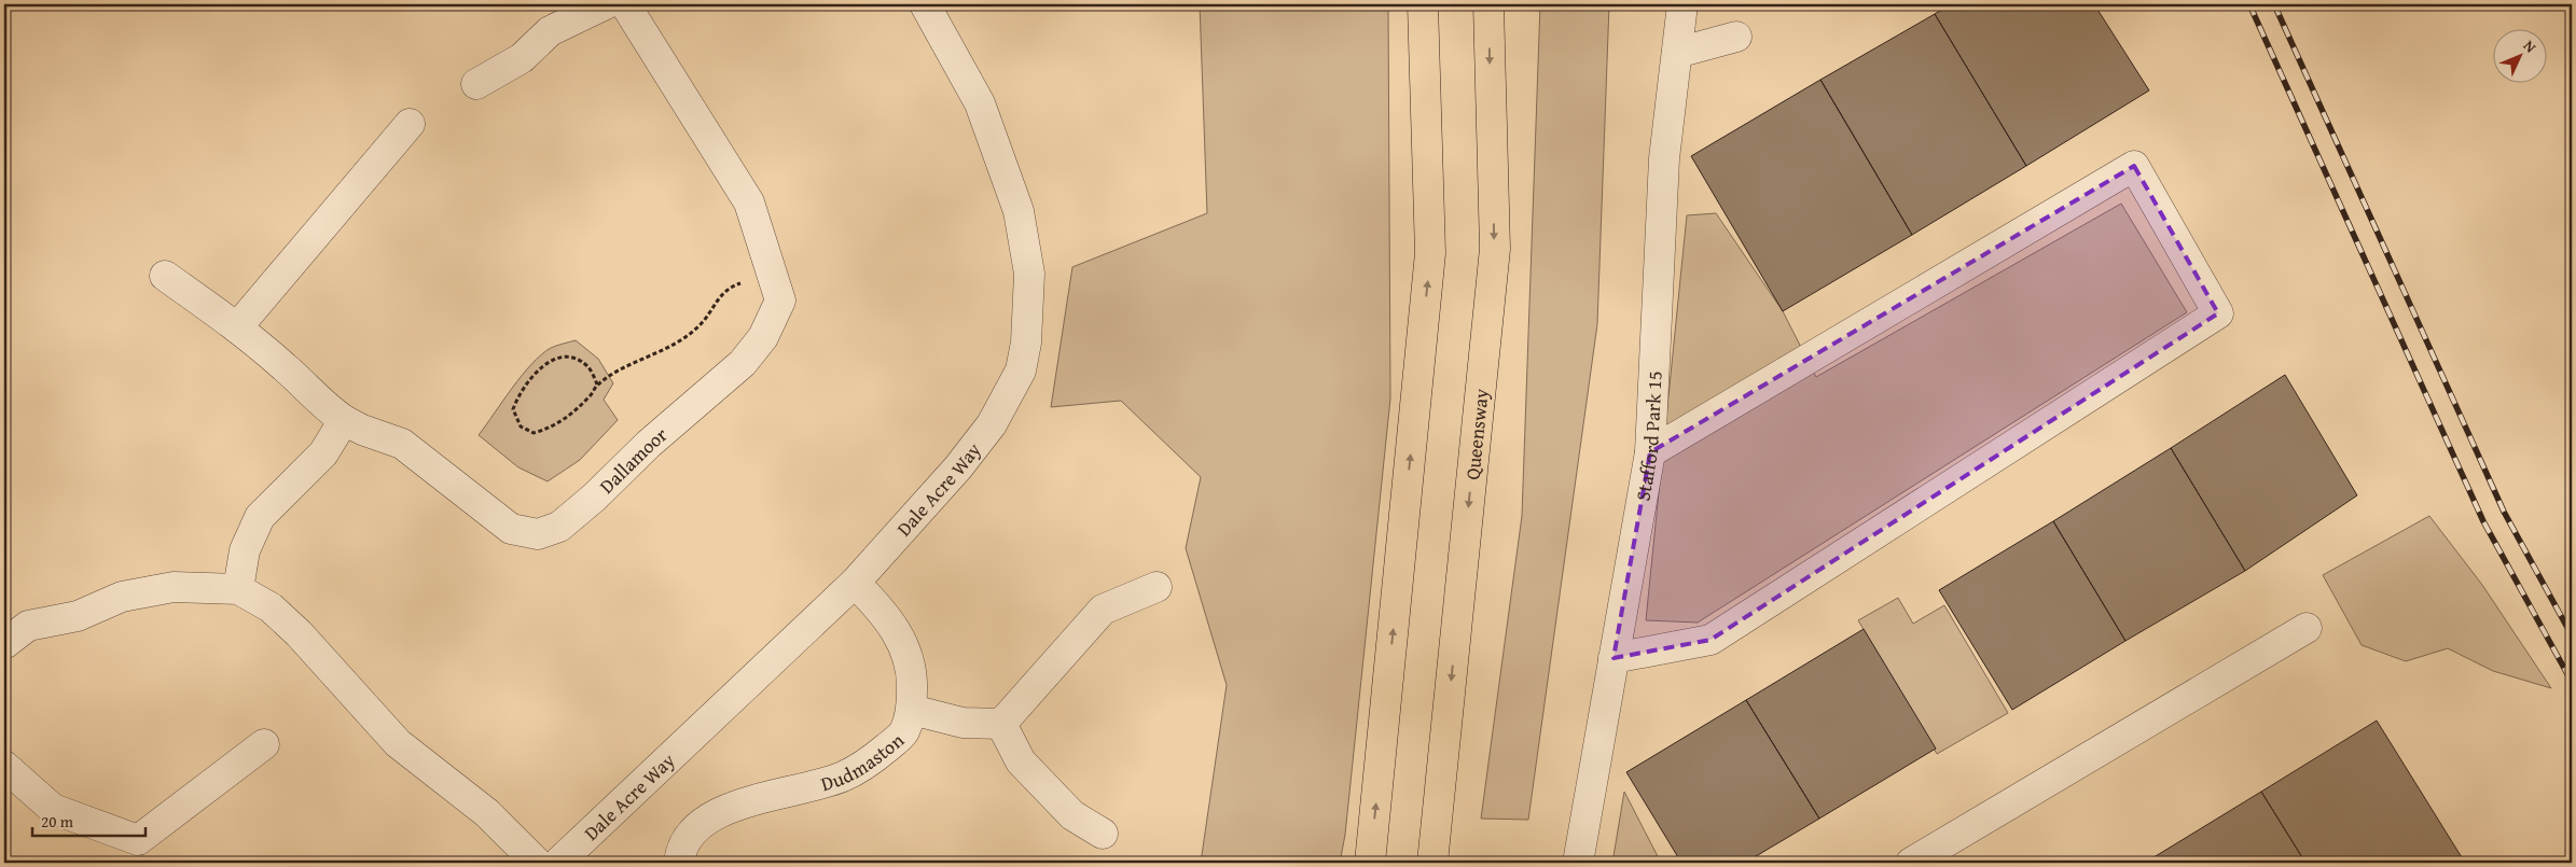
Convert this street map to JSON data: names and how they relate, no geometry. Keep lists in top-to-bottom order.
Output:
{
  "streets": {
    "highway": ["Queensway"],
    "street": [
      "Stafford Park 15",
      "Dallamoor",
      "Dale Acre Way",
      "Dudmaston"
    ]
  },
  "crossings": [
    ["Dale Acre Way", "Dudmaston"]
  ],
  "scale_bar": "20 m",
  "north": "top right"
}
